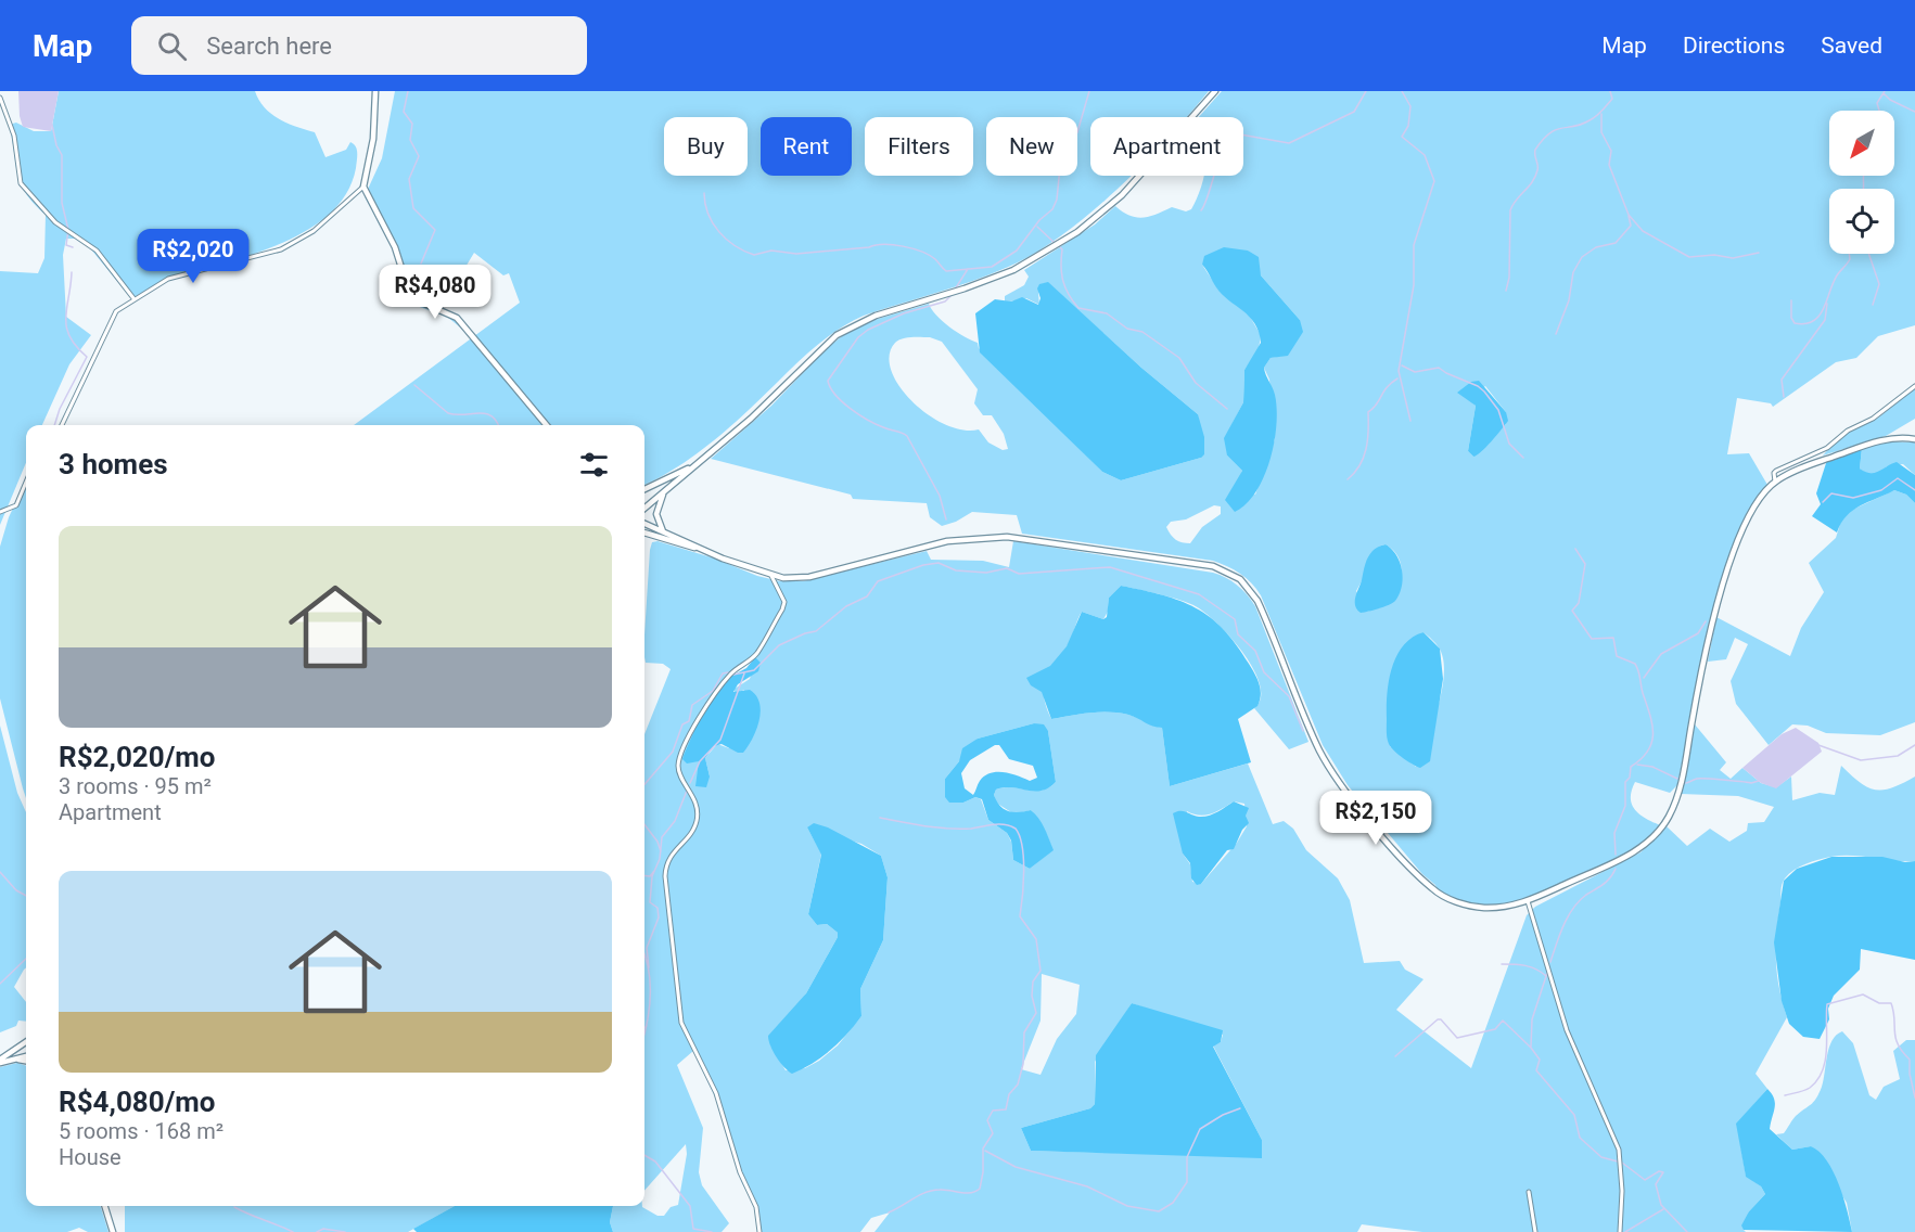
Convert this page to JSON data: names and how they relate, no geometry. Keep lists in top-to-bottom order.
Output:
{
  "north": "bottom left",
  "page": {
    "header": "Map",
    "search": "Search here",
    "nav": ["Map", "Directions", "Saved"],
    "chip": [
      "Buy",
      "Rent",
      "Filters",
      "New",
      "Apartment"
    ],
    "price": ["R$2,020", "R$4,080", "R$2,150"],
    "heading": "3 homes",
    "list": [
      {
        "name": "R$2,020/mo",
        "note": "3 rooms · 95 m² · Apartment"
      },
      {
        "name": "R$4,080/mo",
        "note": "5 rooms · 168 m² · House"
      }
    ]
  }
}
